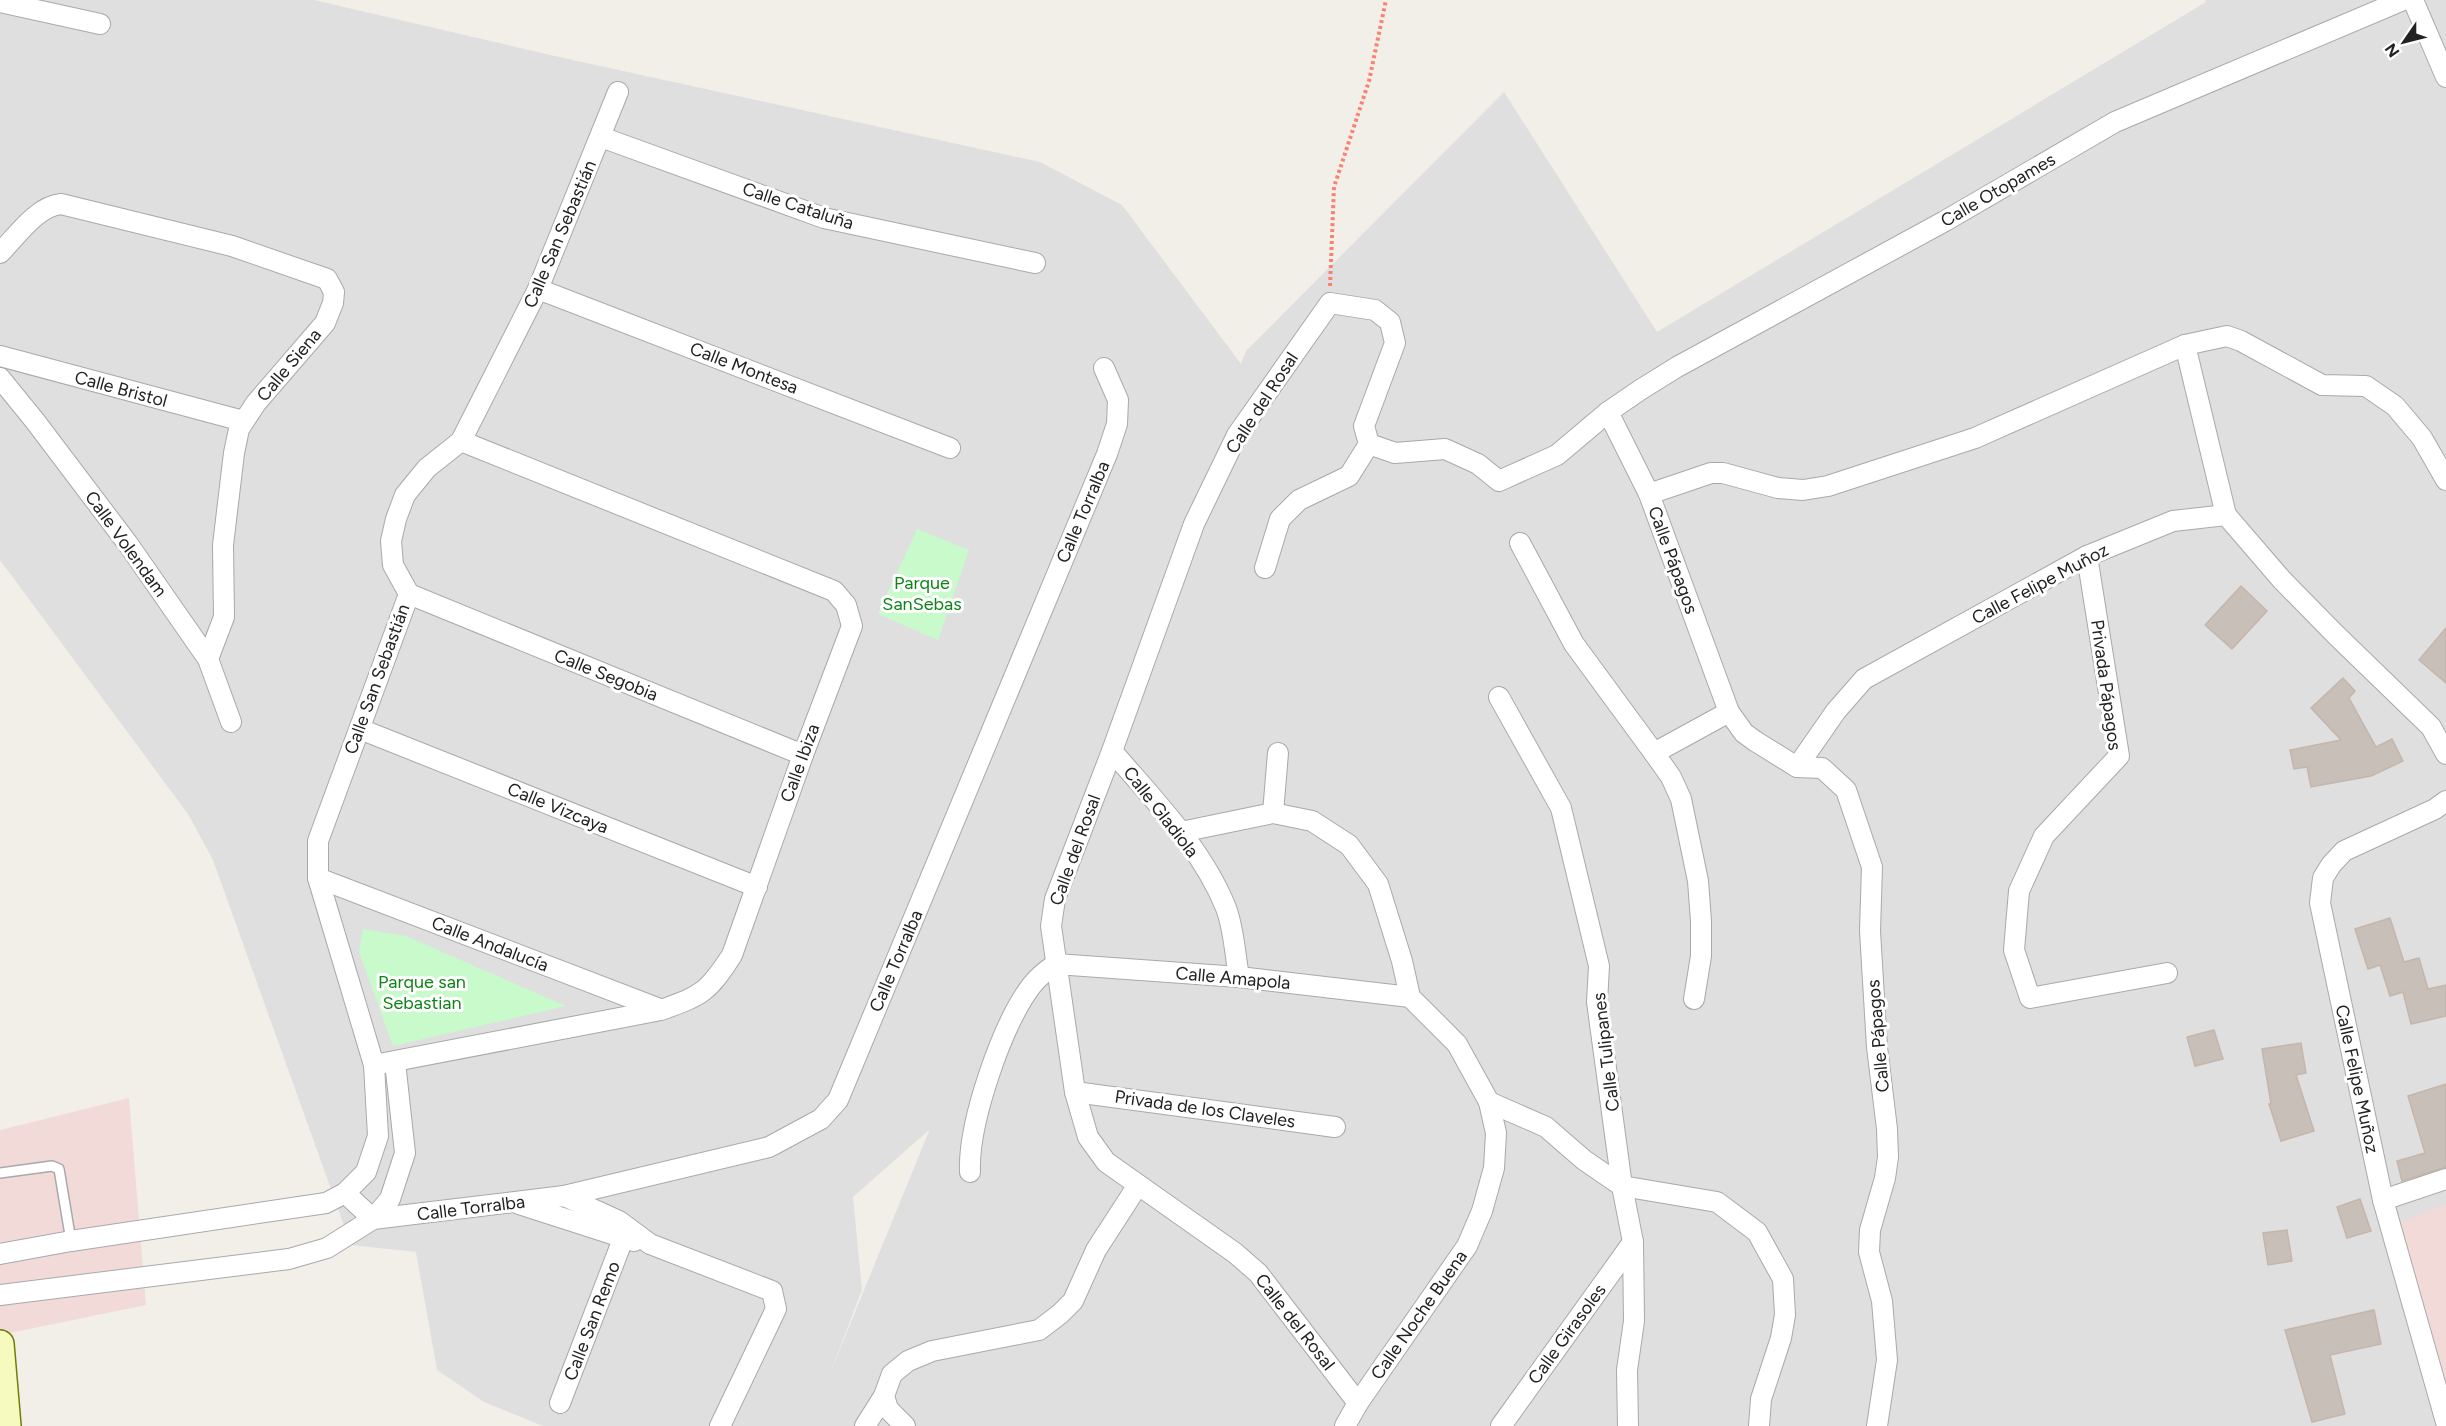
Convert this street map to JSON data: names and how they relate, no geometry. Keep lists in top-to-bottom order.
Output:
{
  "streets": {
    "street": [
      "Calle Otopames",
      "Calle Cataluña",
      "Calle San Sebastián",
      "Calle Siena",
      "Calle Montesa",
      "Calle Bristol",
      "Calle del Rosal",
      "Calle Torralba",
      "Calle Volendam",
      "Calle Pápagos",
      "Calle Felipe Muñoz",
      "Calle Segobia",
      "Privada Pápagos",
      "Calle Ibiza",
      "Calle Vizcaya",
      "Calle Gladiola",
      "Calle Andalucía",
      "Calle Amapola",
      "Calle Tulipanes",
      "Privada de los Claveles",
      "Calle Noche Buena",
      "Calle San Remo",
      "Calle Girasoles"
    ]
  },
  "crossings": [
    ["Calle Otopames", "Calle Pápagos"],
    ["Calle Cataluña", "Calle San Sebastián"],
    ["Calle San Sebastián", "Calle Montesa"],
    ["Calle San Sebastián", "Calle Segobia"],
    ["Calle San Sebastián", "Calle Ibiza"],
    ["Calle San Sebastián", "Calle Vizcaya"],
    ["Calle San Sebastián", "Calle Andalucía"],
    ["Calle Siena", "Calle Bristol"],
    ["Calle Siena", "Calle Volendam"],
    ["Calle del Rosal", "Calle Gladiola"],
    ["Calle del Rosal", "Calle Amapola"],
    ["Calle del Rosal", "Privada de los Claveles"],
    ["Calle del Rosal", "Calle Noche Buena"],
    ["Calle Torralba", "Calle Ibiza"],
    ["Calle Pápagos", "Calle Felipe Muñoz"],
    ["Calle Felipe Muñoz", "Privada Pápagos"],
    ["Calle Segobia", "Calle Ibiza"],
    ["Calle Ibiza", "Calle Vizcaya"],
    ["Calle Ibiza", "Calle Andalucía"],
    ["Calle Gladiola", "Calle Amapola"],
    ["Calle Amapola", "Calle Noche Buena"],
    ["Calle Tulipanes", "Calle Girasoles"]
  ],
  "parks": ["Parque SanSebas", "Parque san Sebastian"],
  "north": "bottom left"
}
